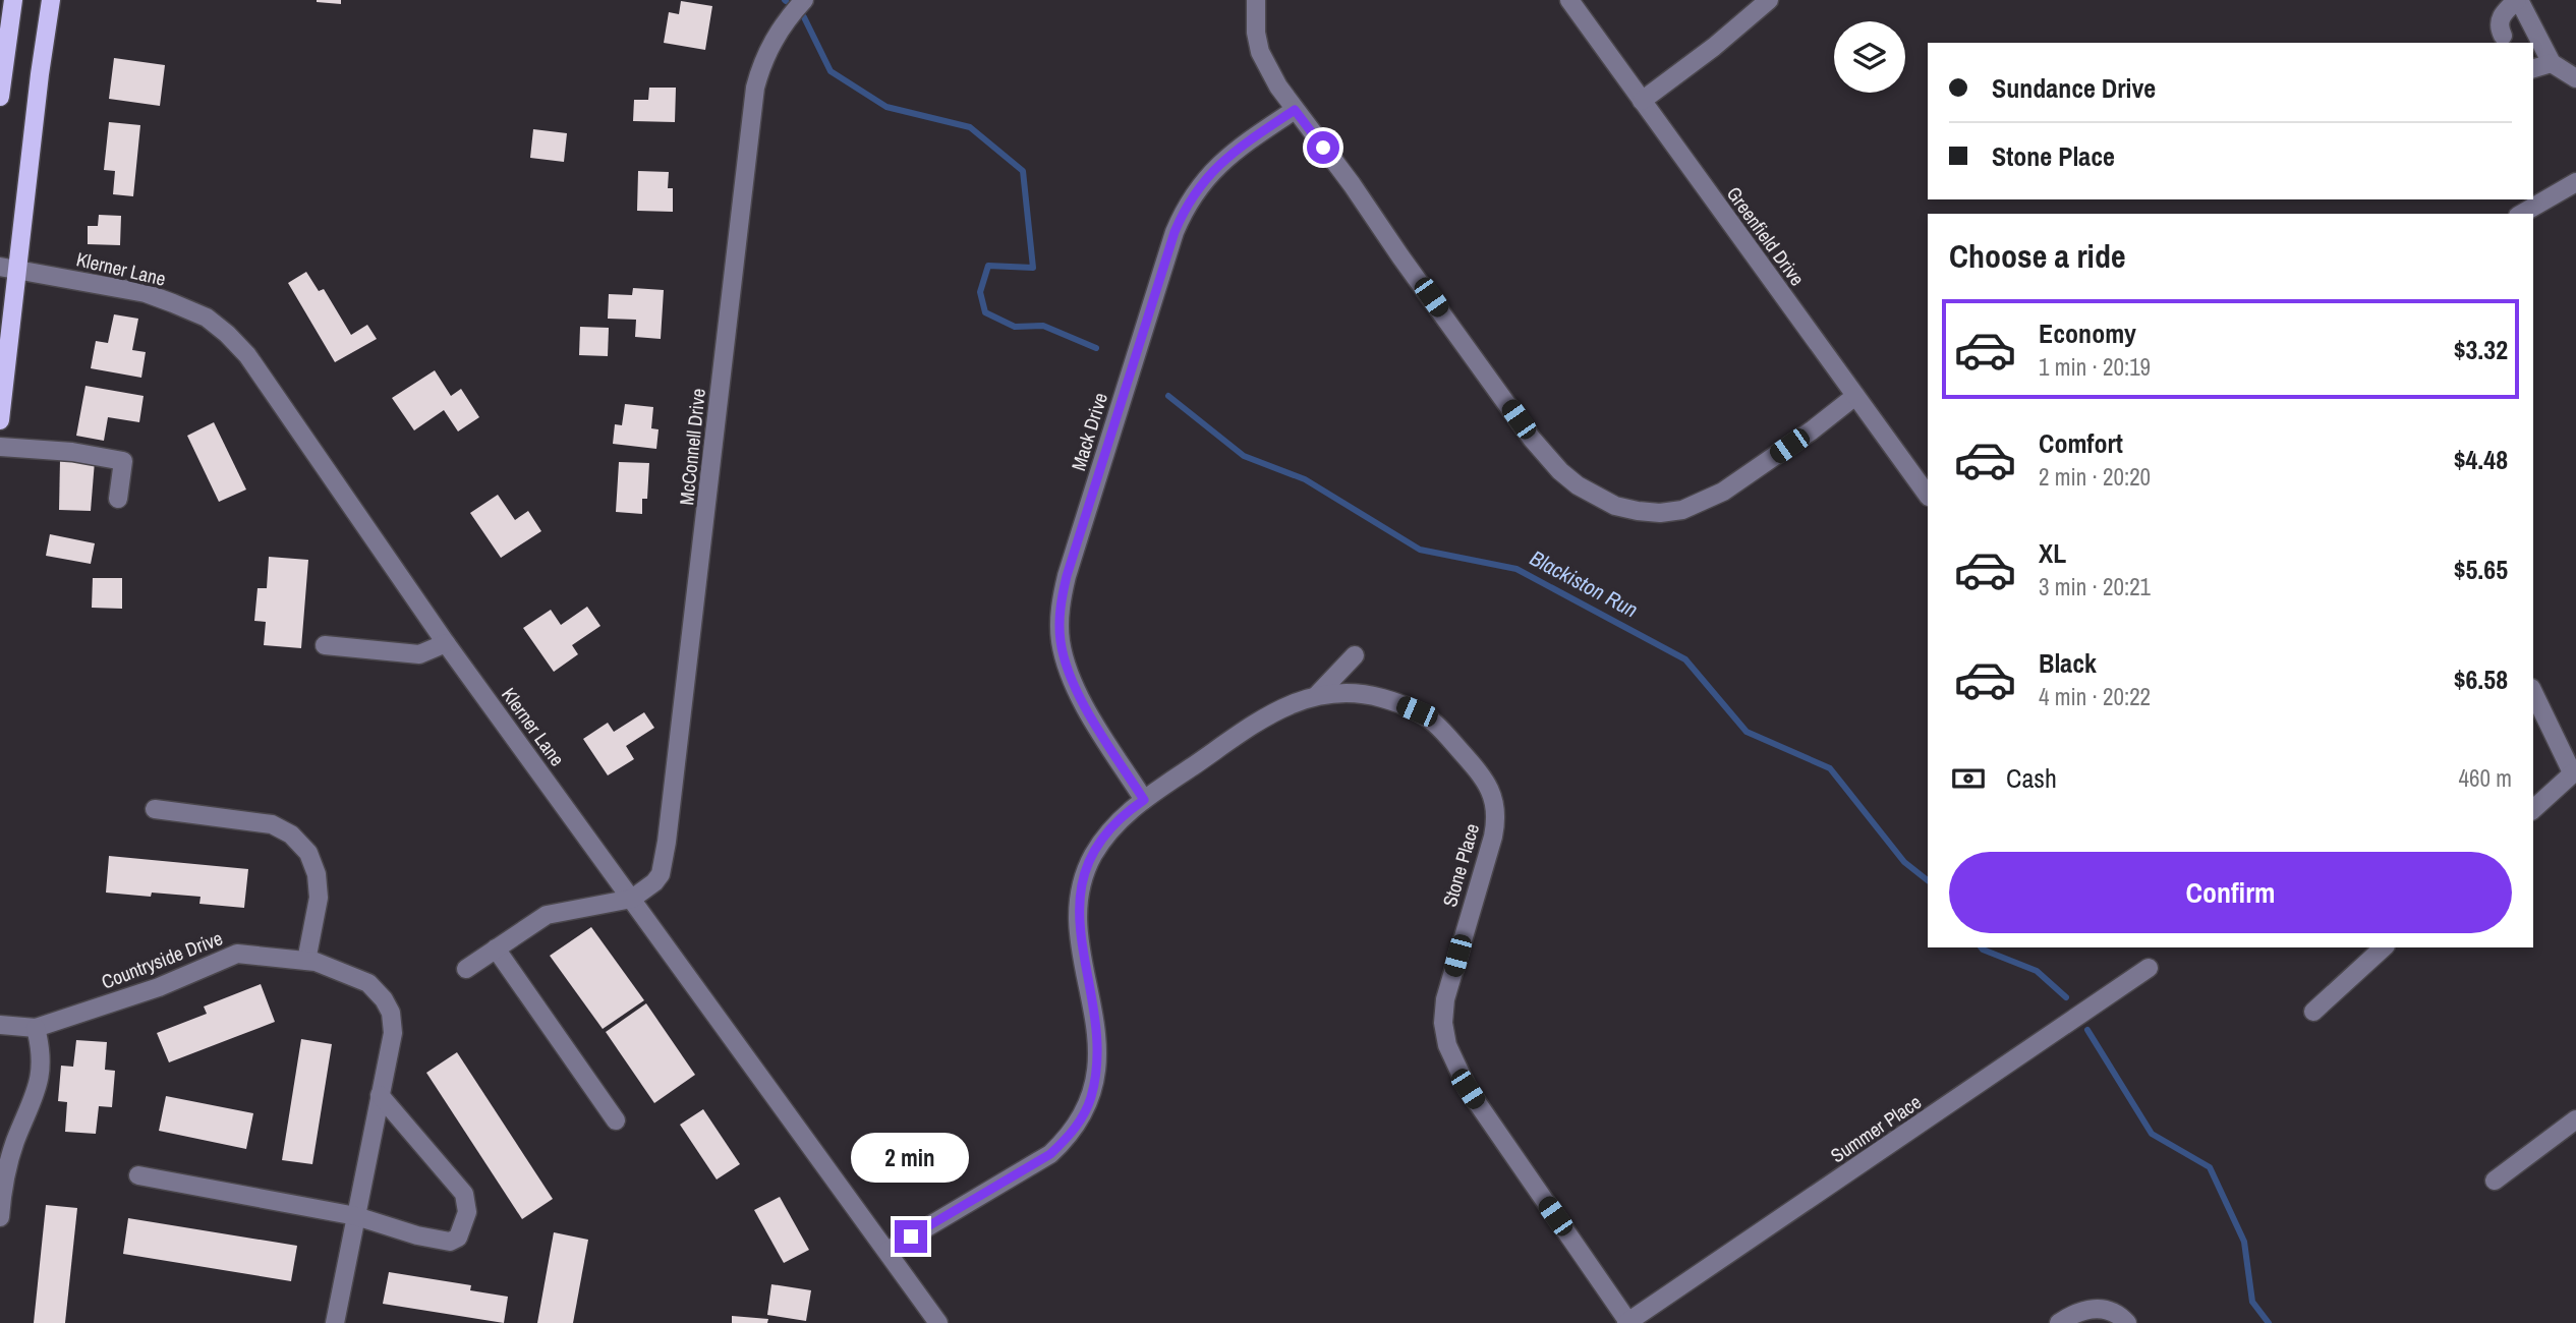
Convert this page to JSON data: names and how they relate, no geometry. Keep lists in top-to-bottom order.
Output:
{
  "streets": {
    "street": [
      "Greenfield Drive",
      "Klerner Lane",
      "Mack Drive",
      "McConnell Drive",
      "Stone Place",
      "Countryside Drive",
      "Summer Place"
    ]
  },
  "crossings": [
    ["Klerner Lane", "McConnell Drive"],
    ["Klerner Lane", "Stone Place"],
    ["Mack Drive", "Stone Place"],
    ["Stone Place", "Summer Place"]
  ],
  "water": ["Blackiston Run"],
  "page": {
    "banner": ["Sundance Drive", "Stone Place"],
    "heading": "Choose a ride",
    "list": [
      {
        "name": "Economy",
        "note": "1 min · 20:19",
        "value": "$3.32"
      },
      {
        "name": "Comfort",
        "note": "2 min · 20:20",
        "value": "$4.48"
      },
      {
        "name": "XL",
        "note": "3 min · 20:21",
        "value": "$5.65"
      },
      {
        "name": "Black",
        "note": "4 min · 20:22",
        "value": "$6.58"
      }
    ],
    "pay": ["Cash", "460 m"],
    "buttons": "Confirm",
    "bubble": "2 min"
  }
}
